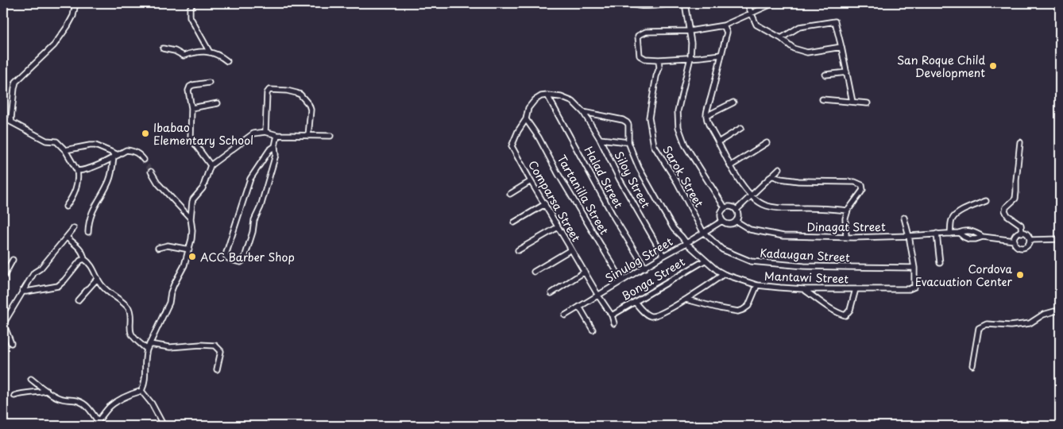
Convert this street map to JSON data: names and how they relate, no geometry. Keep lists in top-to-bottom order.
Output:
{
  "streets": {
    "street": [
      "Sarok Street",
      "Halad Street",
      "Siloy Street",
      "Tartanilla Street",
      "Comparsa Street",
      "Dinagat Street",
      "Kadaugan Street",
      "Sinulog Street",
      "Mantawi Street",
      "Bonga Street"
    ]
  },
  "crossings": [
    ["Sarok Street", "Kadaugan Street"],
    ["Sarok Street", "Sinulog Street"],
    ["Halad Street", "Comparsa Street"],
    ["Halad Street", "Sinulog Street"],
    ["Siloy Street", "Sinulog Street"],
    ["Siloy Street", "Mantawi Street"],
    ["Tartanilla Street", "Comparsa Street"],
    ["Tartanilla Street", "Sinulog Street"],
    ["Comparsa Street", "Sinulog Street"],
    ["Comparsa Street", "Bonga Street"],
    ["Dinagat Street", "Sinulog Street"],
    ["Dinagat Street", "Mantawi Street"],
    ["Kadaugan Street", "Sinulog Street"],
    ["Kadaugan Street", "Mantawi Street"],
    ["Sinulog Street", "Mantawi Street"],
    ["Mantawi Street", "Bonga Street"]
  ],
  "places": [
    "San Roque Child Development",
    "Ibabao Elementary School",
    "ACC Barber Shop",
    "Cordova Evacuation Center"
  ]
}
